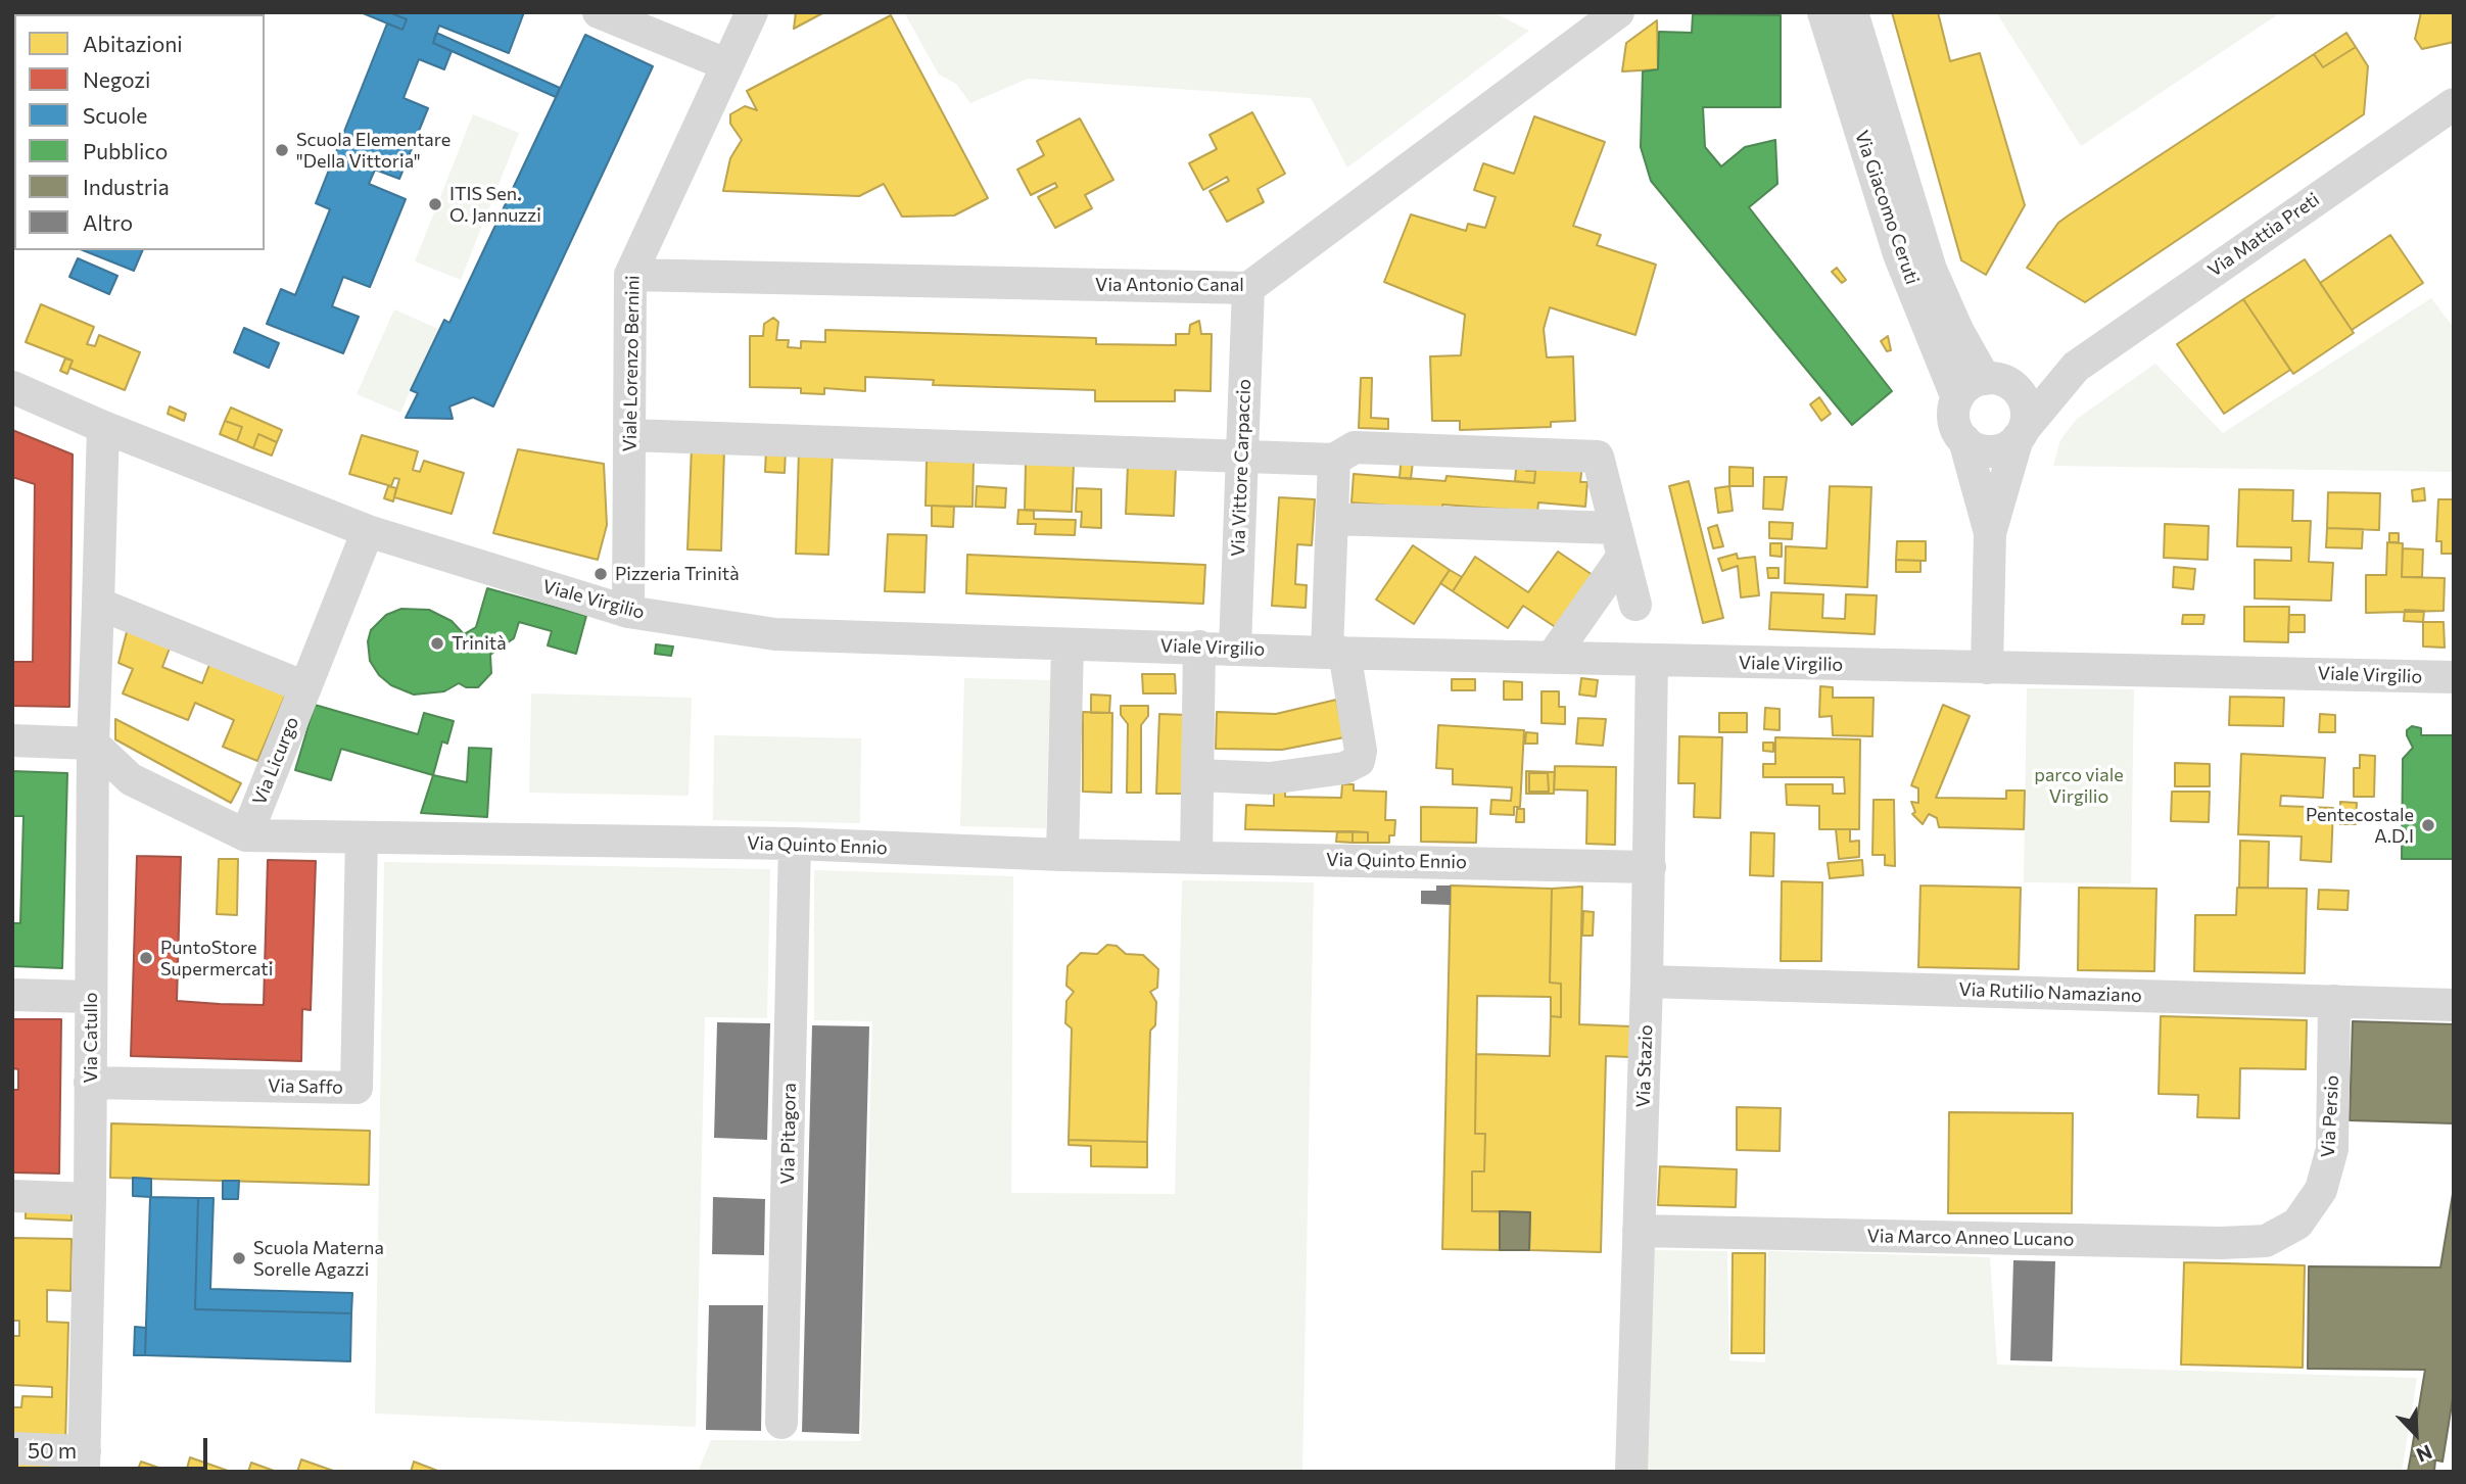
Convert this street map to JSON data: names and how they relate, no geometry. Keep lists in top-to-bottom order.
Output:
{
  "streets": {
    "street": [
      "Via Giacomo Ceruti",
      "Via Mattia Preti",
      "Via Antonio Canal",
      "Viale Lorenzo Bernini",
      "Via Vittore Carpaccio",
      "Viale Virgilio",
      "Via Licurgo",
      "Via Quinto Ennio",
      "Via Rutilio Namaziano",
      "Via Catullo",
      "Via Stazio",
      "Via Saffo",
      "Via Persio",
      "Via Pitagora",
      "Via Marco Anneo Lucano"
    ]
  },
  "crossings": [
    ["Via Giacomo Ceruti", "Via Mattia Preti"],
    ["Via Antonio Canal", "Viale Lorenzo Bernini"],
    ["Via Antonio Canal", "Via Vittore Carpaccio"],
    ["Viale Lorenzo Bernini", "Viale Virgilio"],
    ["Via Vittore Carpaccio", "Viale Virgilio"],
    ["Viale Virgilio", "Via Licurgo"],
    ["Viale Virgilio", "Via Catullo"],
    ["Viale Virgilio", "Via Stazio"],
    ["Via Licurgo", "Via Quinto Ennio"],
    ["Via Quinto Ennio", "Via Catullo"],
    ["Via Quinto Ennio", "Via Stazio"],
    ["Via Quinto Ennio", "Via Saffo"],
    ["Via Quinto Ennio", "Via Pitagora"],
    ["Via Rutilio Namaziano", "Via Stazio"],
    ["Via Rutilio Namaziano", "Via Persio"],
    ["Via Catullo", "Via Saffo"],
    ["Via Stazio", "Via Marco Anneo Lucano"],
    ["Via Persio", "Via Marco Anneo Lucano"]
  ],
  "parks": ["parco viale Virgilio"],
  "places": [
    "Scuola Elementare \"Della Vittoria\"",
    "ITIS Sen. O. Jannuzzi",
    "Pizzeria Trinità",
    "Trinità",
    "Pentecostale A.D.I",
    "PuntoStore Supermercati",
    "Scuola Materna Sorelle Agazzi"
  ],
  "legend": [
    "Abitazioni",
    "Negozi",
    "Scuole",
    "Pubblico",
    "Industria",
    "Altro"
  ],
  "scale_bar": "50 m",
  "north": "bottom right"
}
